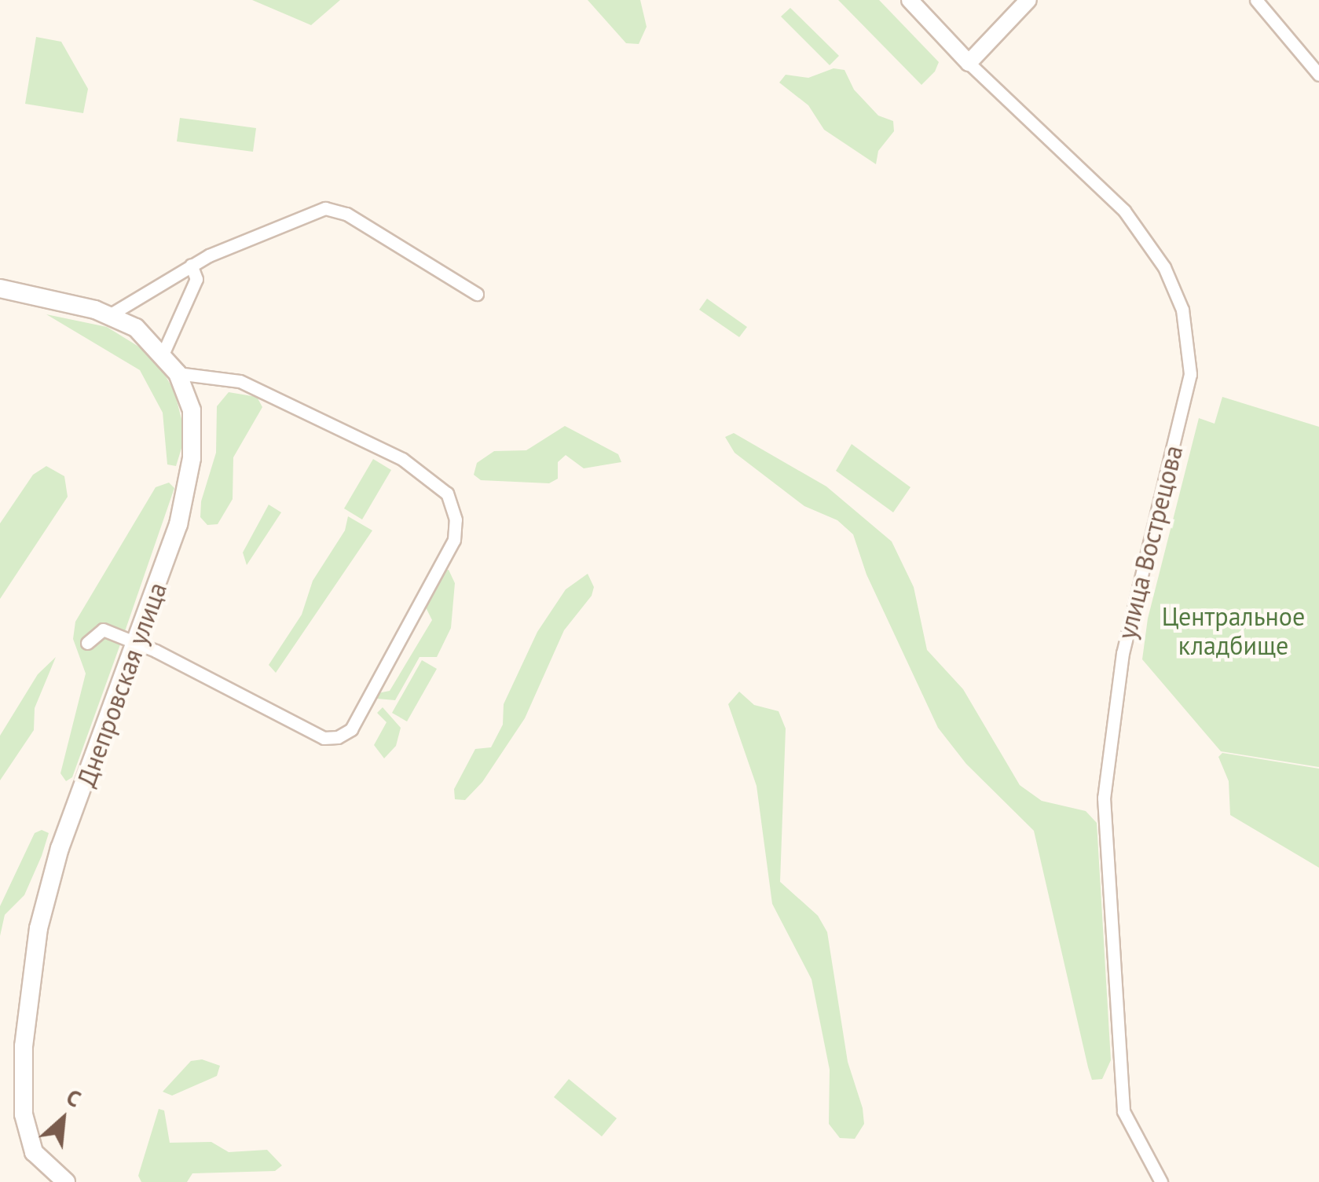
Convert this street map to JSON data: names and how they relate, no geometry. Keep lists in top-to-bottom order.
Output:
{
  "streets": {
    "main road": ["Днепровская улица"],
    "street": ["улица Вострецова"]
  },
  "parks": ["Центральное кладбище"],
  "north": "top right"
}
